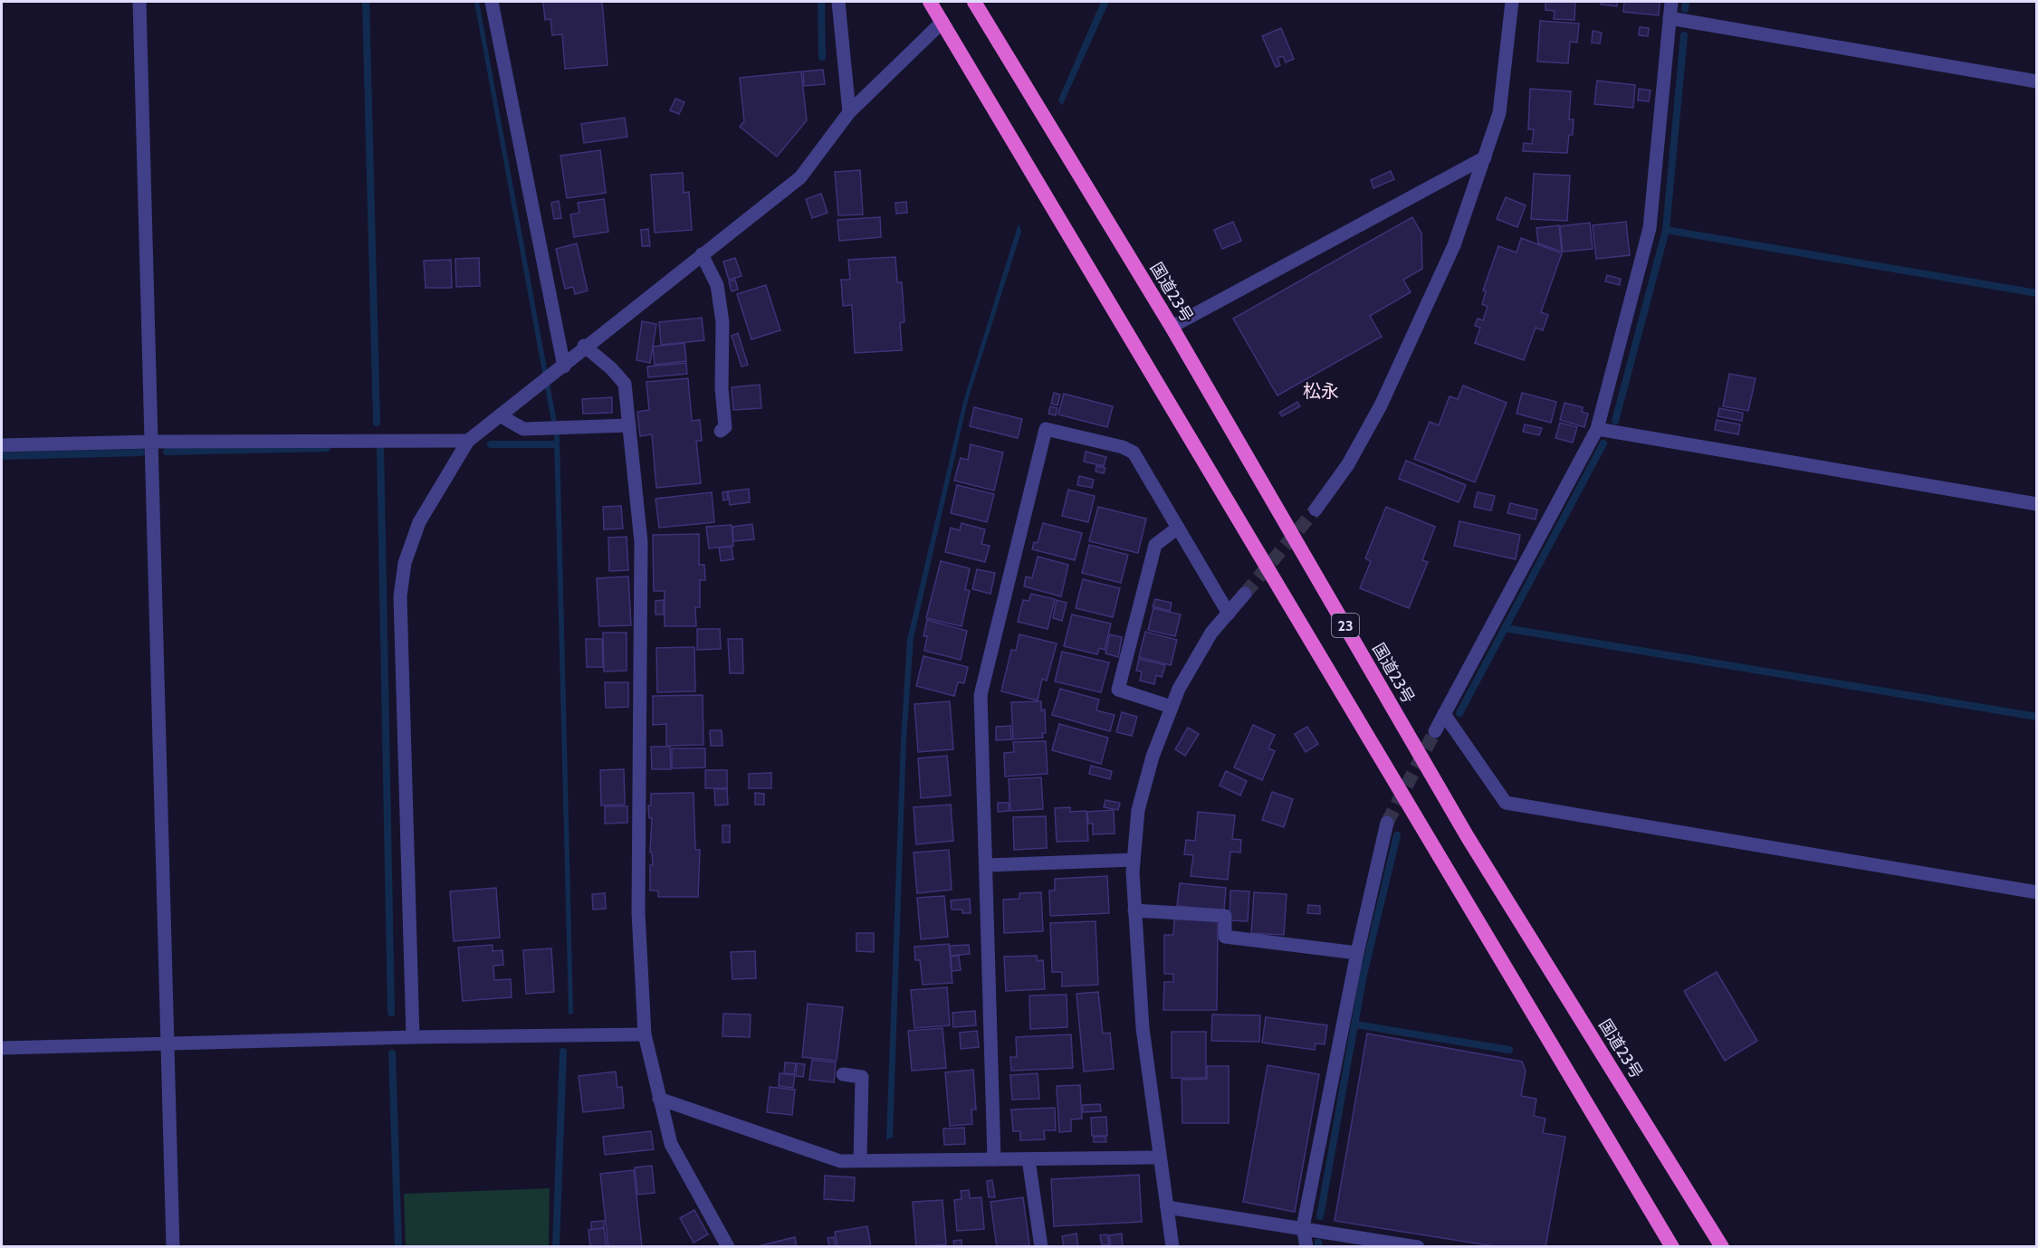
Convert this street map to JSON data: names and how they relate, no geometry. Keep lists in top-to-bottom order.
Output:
{
  "streets": {
    "highway": ["国道23号", "23"]
  },
  "districts": ["松永"]
}
